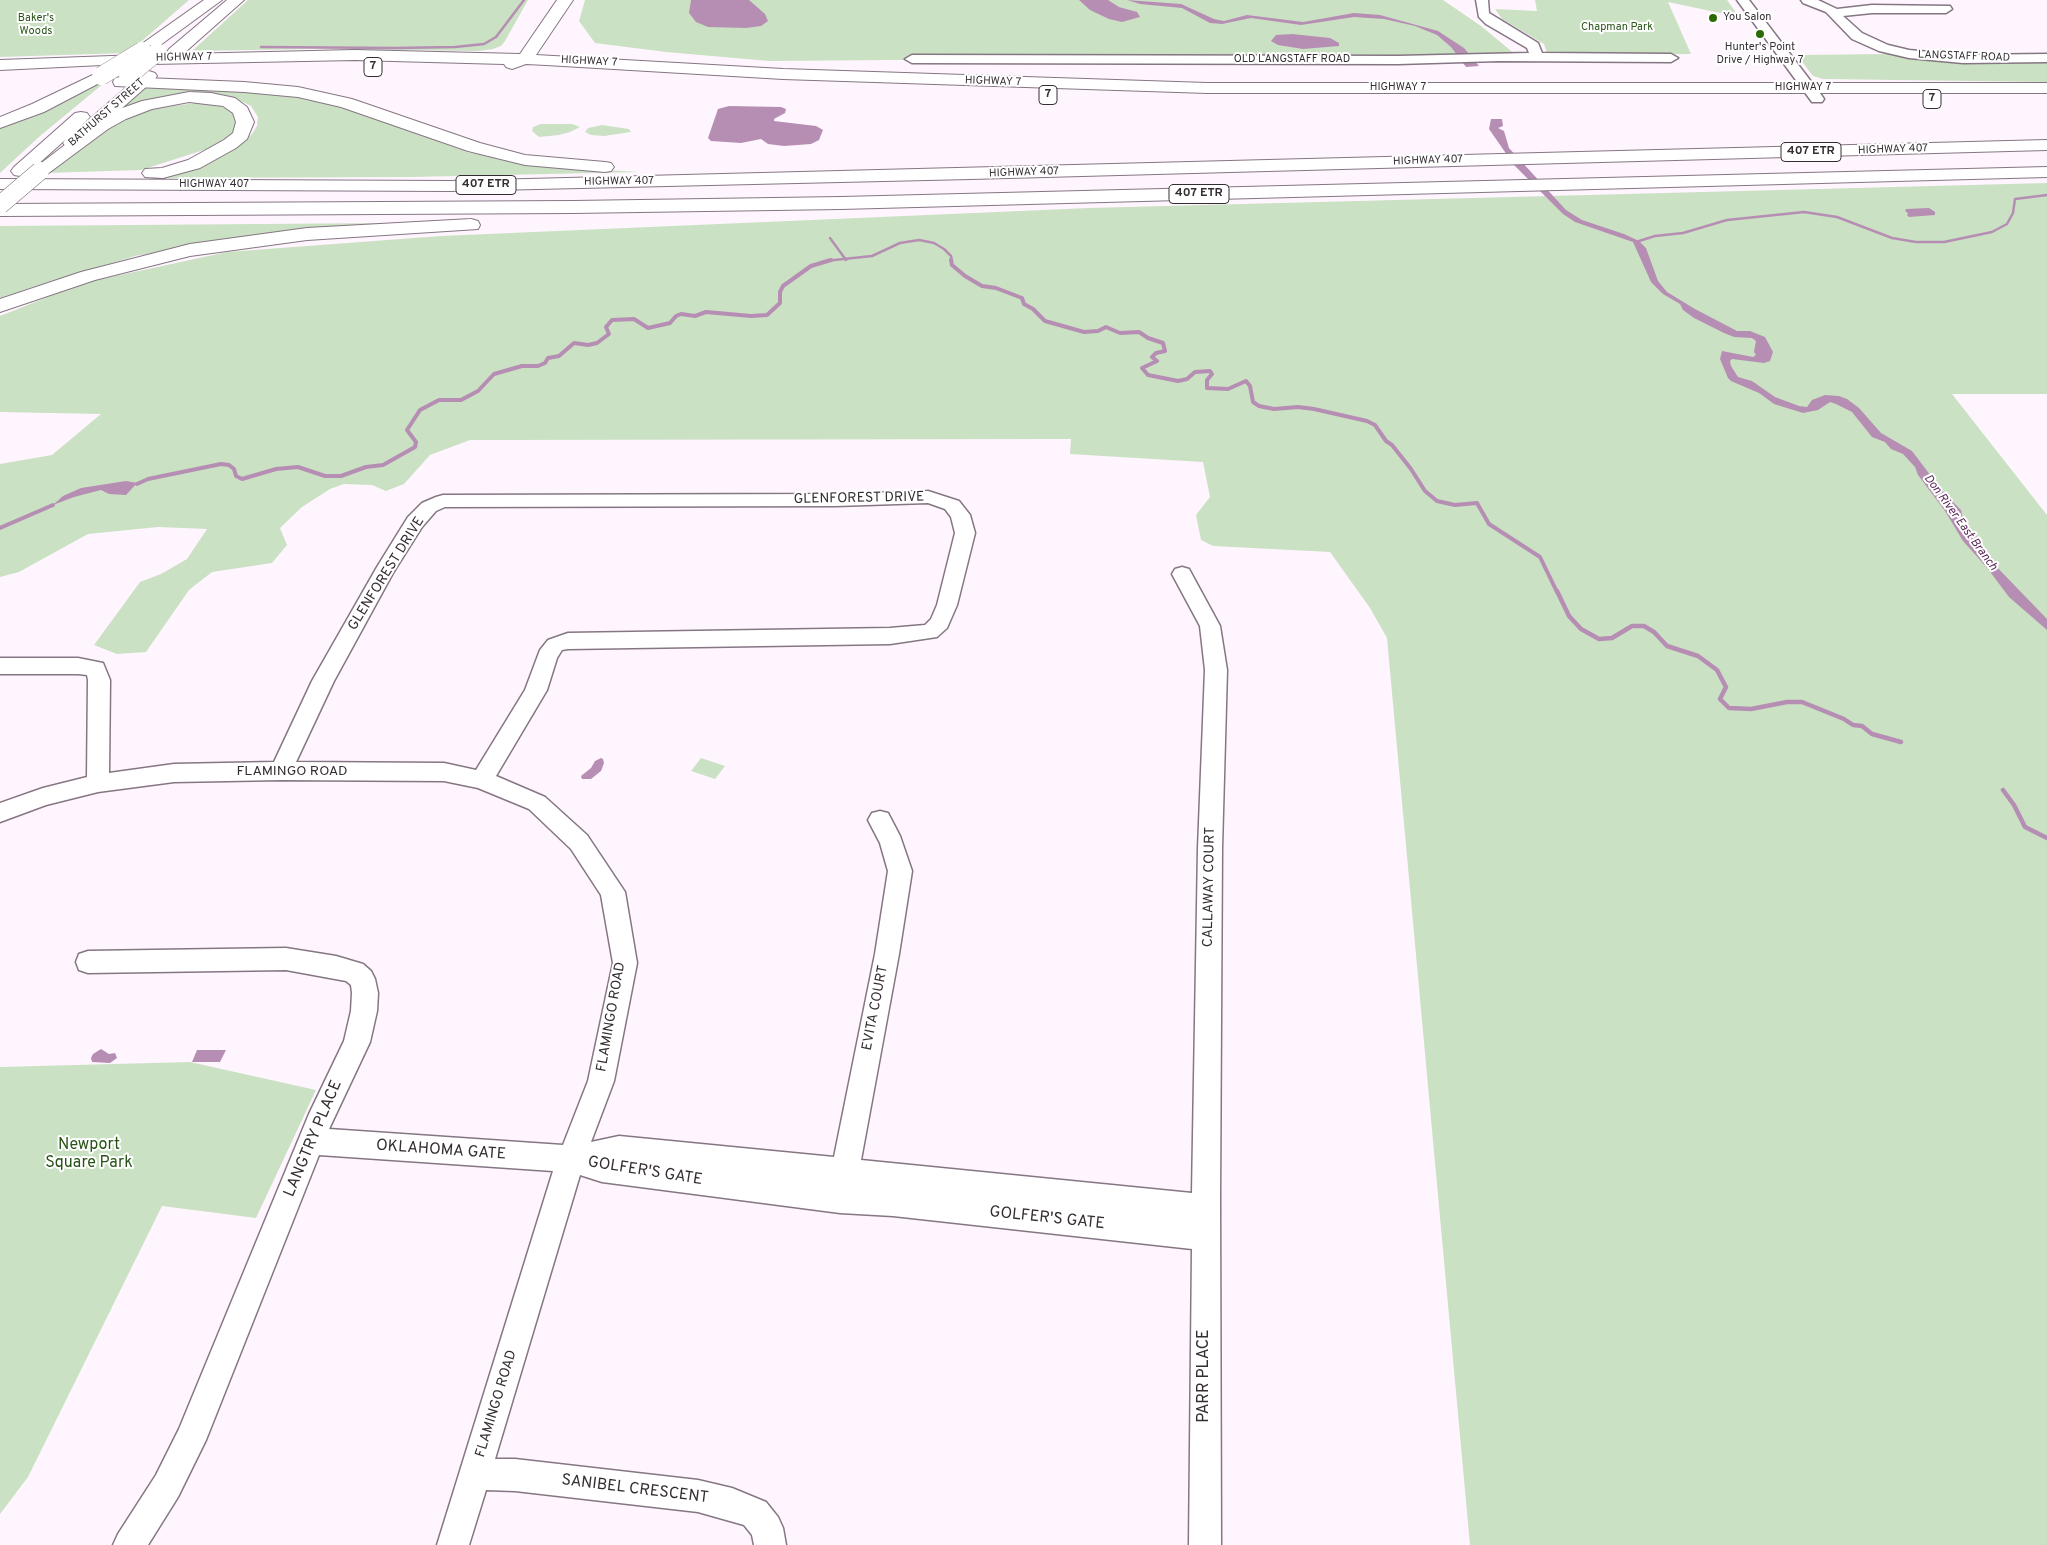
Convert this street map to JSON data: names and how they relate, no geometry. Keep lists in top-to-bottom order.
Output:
{
  "streets": {
    "main road": [
      "HIGHWAY 7",
      "7",
      "BATHURST STREET",
      "HIGHWAY 407",
      "407 ETR"
    ],
    "street": [
      "LANGSTAFF ROAD",
      "OLD LANGSTAFF ROAD",
      "GLENFOREST DRIVE",
      "FLAMINGO ROAD",
      "CALLAWAY COURT",
      "EVITA COURT",
      "LANGTRY PLACE",
      "OKLAHOMA GATE",
      "GOLFER'S GATE",
      "PARR PLACE",
      "SANIBEL CRESCENT"
    ]
  },
  "crossings": [
    ["BATHURST STREET", "HIGHWAY 407"],
    ["GLENFOREST DRIVE", "FLAMINGO ROAD"],
    ["FLAMINGO ROAD", "OKLAHOMA GATE"],
    ["FLAMINGO ROAD", "GOLFER'S GATE"],
    ["FLAMINGO ROAD", "SANIBEL CRESCENT"],
    ["CALLAWAY COURT", "GOLFER'S GATE"],
    ["CALLAWAY COURT", "PARR PLACE"],
    ["EVITA COURT", "GOLFER'S GATE"],
    ["LANGTRY PLACE", "OKLAHOMA GATE"],
    ["OKLAHOMA GATE", "GOLFER'S GATE"],
    ["GOLFER'S GATE", "PARR PLACE"]
  ],
  "water": ["Don River East Branch"],
  "parks": ["Baker's Woods", "Chapman Park", "Newport Square Park"],
  "places": ["You Salon", "Hunter's Point Drive / Highway 7"]
}
